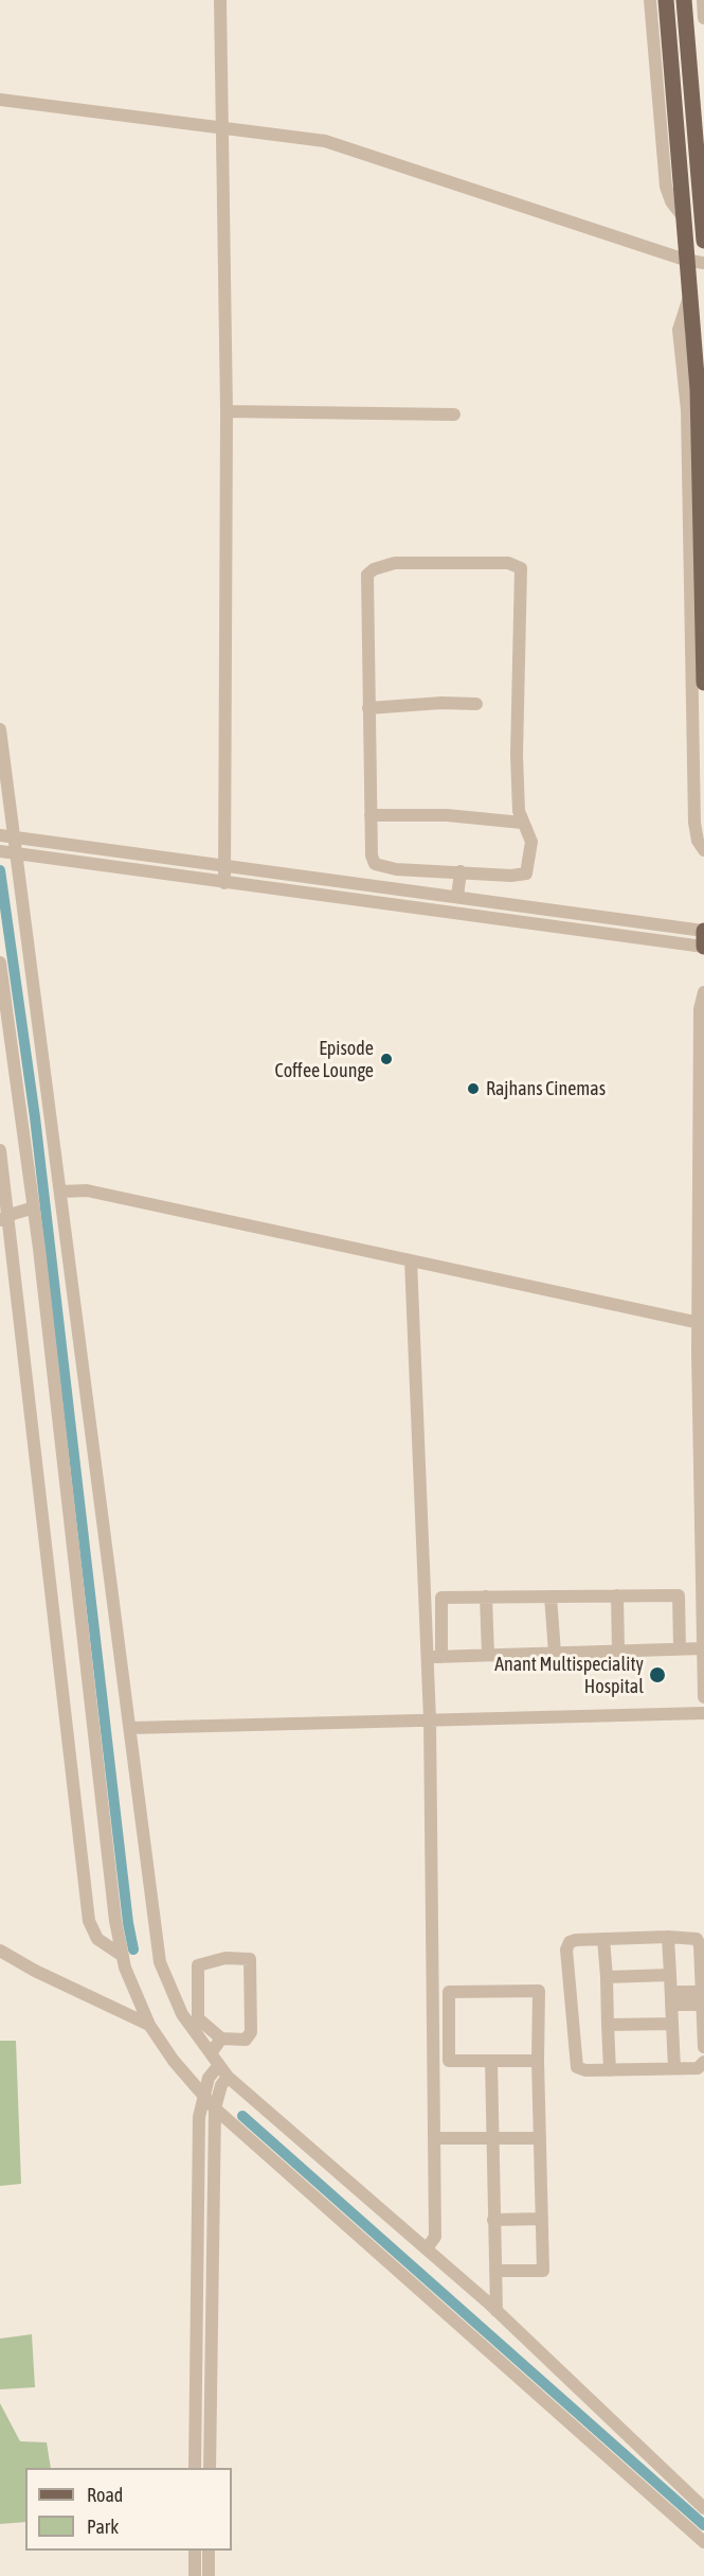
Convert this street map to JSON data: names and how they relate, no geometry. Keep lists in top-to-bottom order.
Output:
{
  "places": ["Episode Coffee Lounge", "Rajhans Cinemas", "Anant Multispeciality Hospital"],
  "legend": ["Road", "Park"]
}
